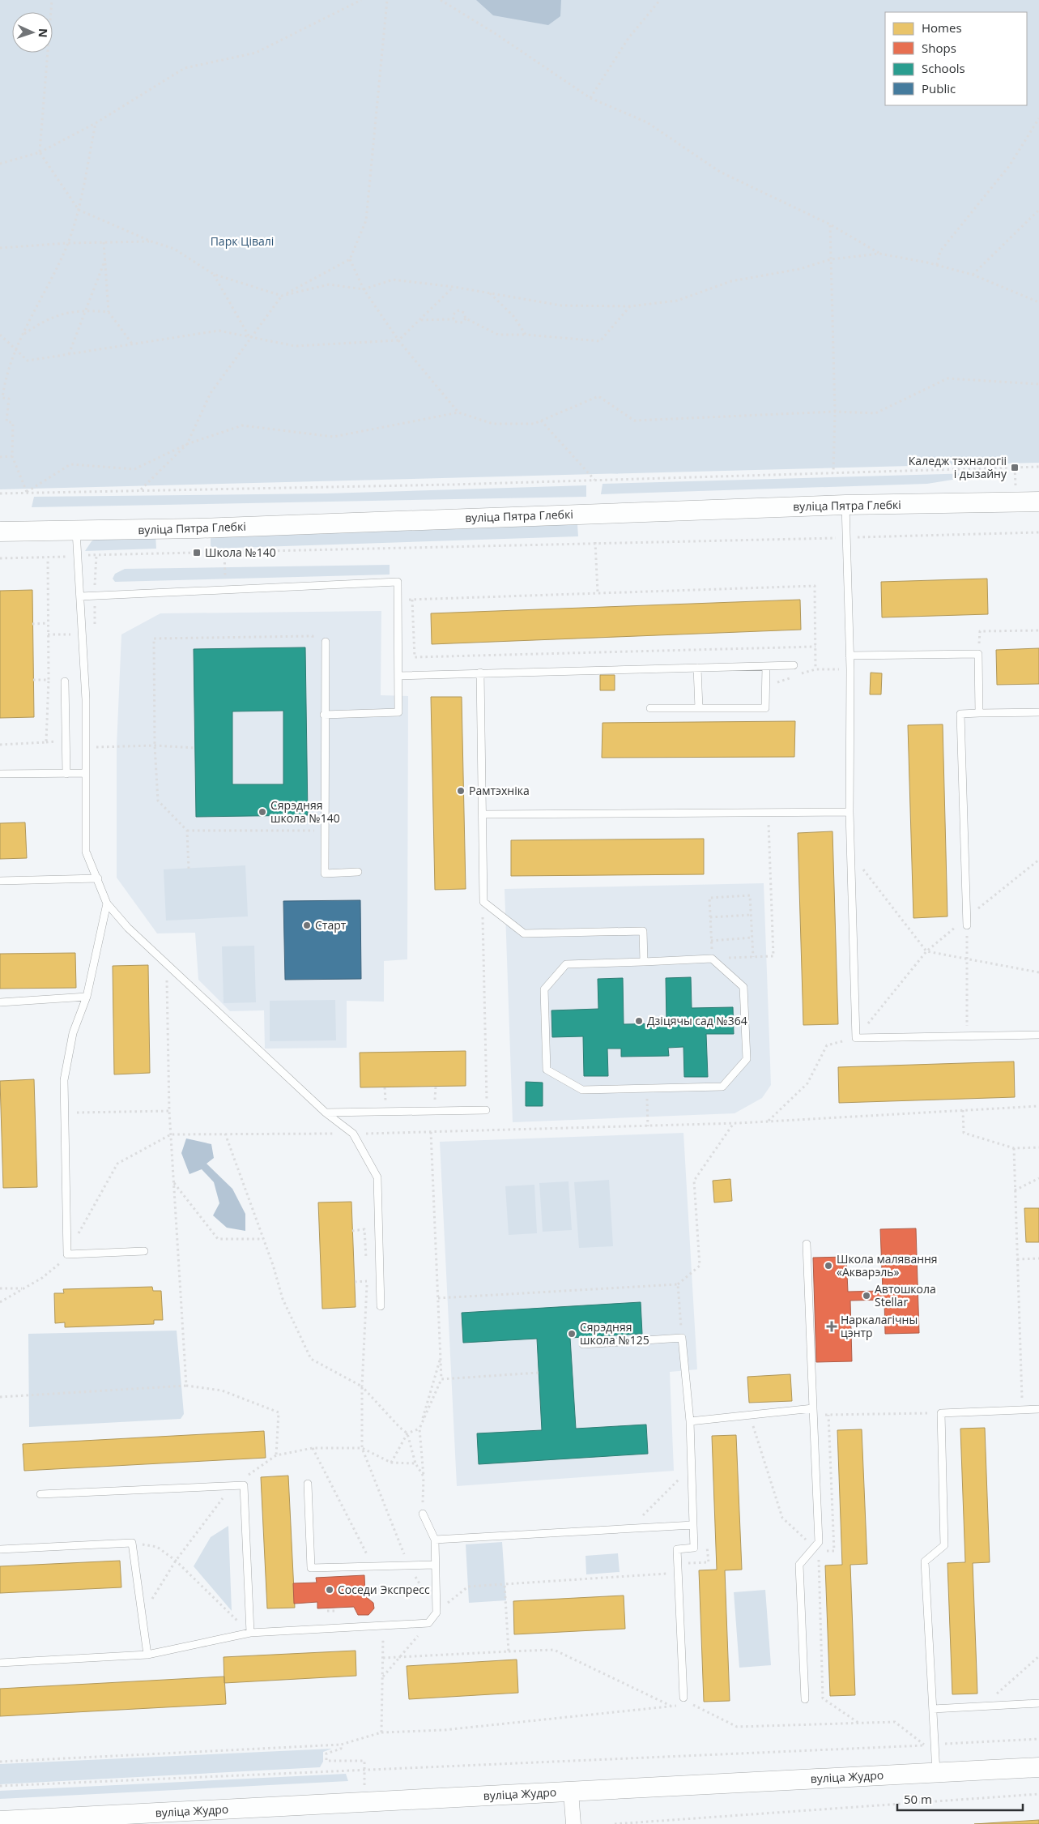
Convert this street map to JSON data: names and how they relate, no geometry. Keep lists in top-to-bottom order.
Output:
{
  "streets": {
    "main road": ["вуліца Пятра Глебкі", "вуліца Жудро"]
  },
  "parks": ["Парк Цівалі"],
  "places": {
    "transit": ["Каледж тэхналогіі і дызайну", "Школа №140"],
    "other": [
      "Рамтэхніка",
      "Сярэдняя школа №140",
      "Старт",
      "Дзіцячы сад №364",
      "Школа малявання «Акварэль»",
      "Автошкола Stellar",
      "Сярэдняя школа №125",
      "Соседи Экспресс"
    ],
    "health": ["Наркалагічны цэнтр"]
  },
  "legend": [
    "Homes",
    "Shops",
    "Schools",
    "Public"
  ],
  "scale_bar": "50 m",
  "north": "right"
}
